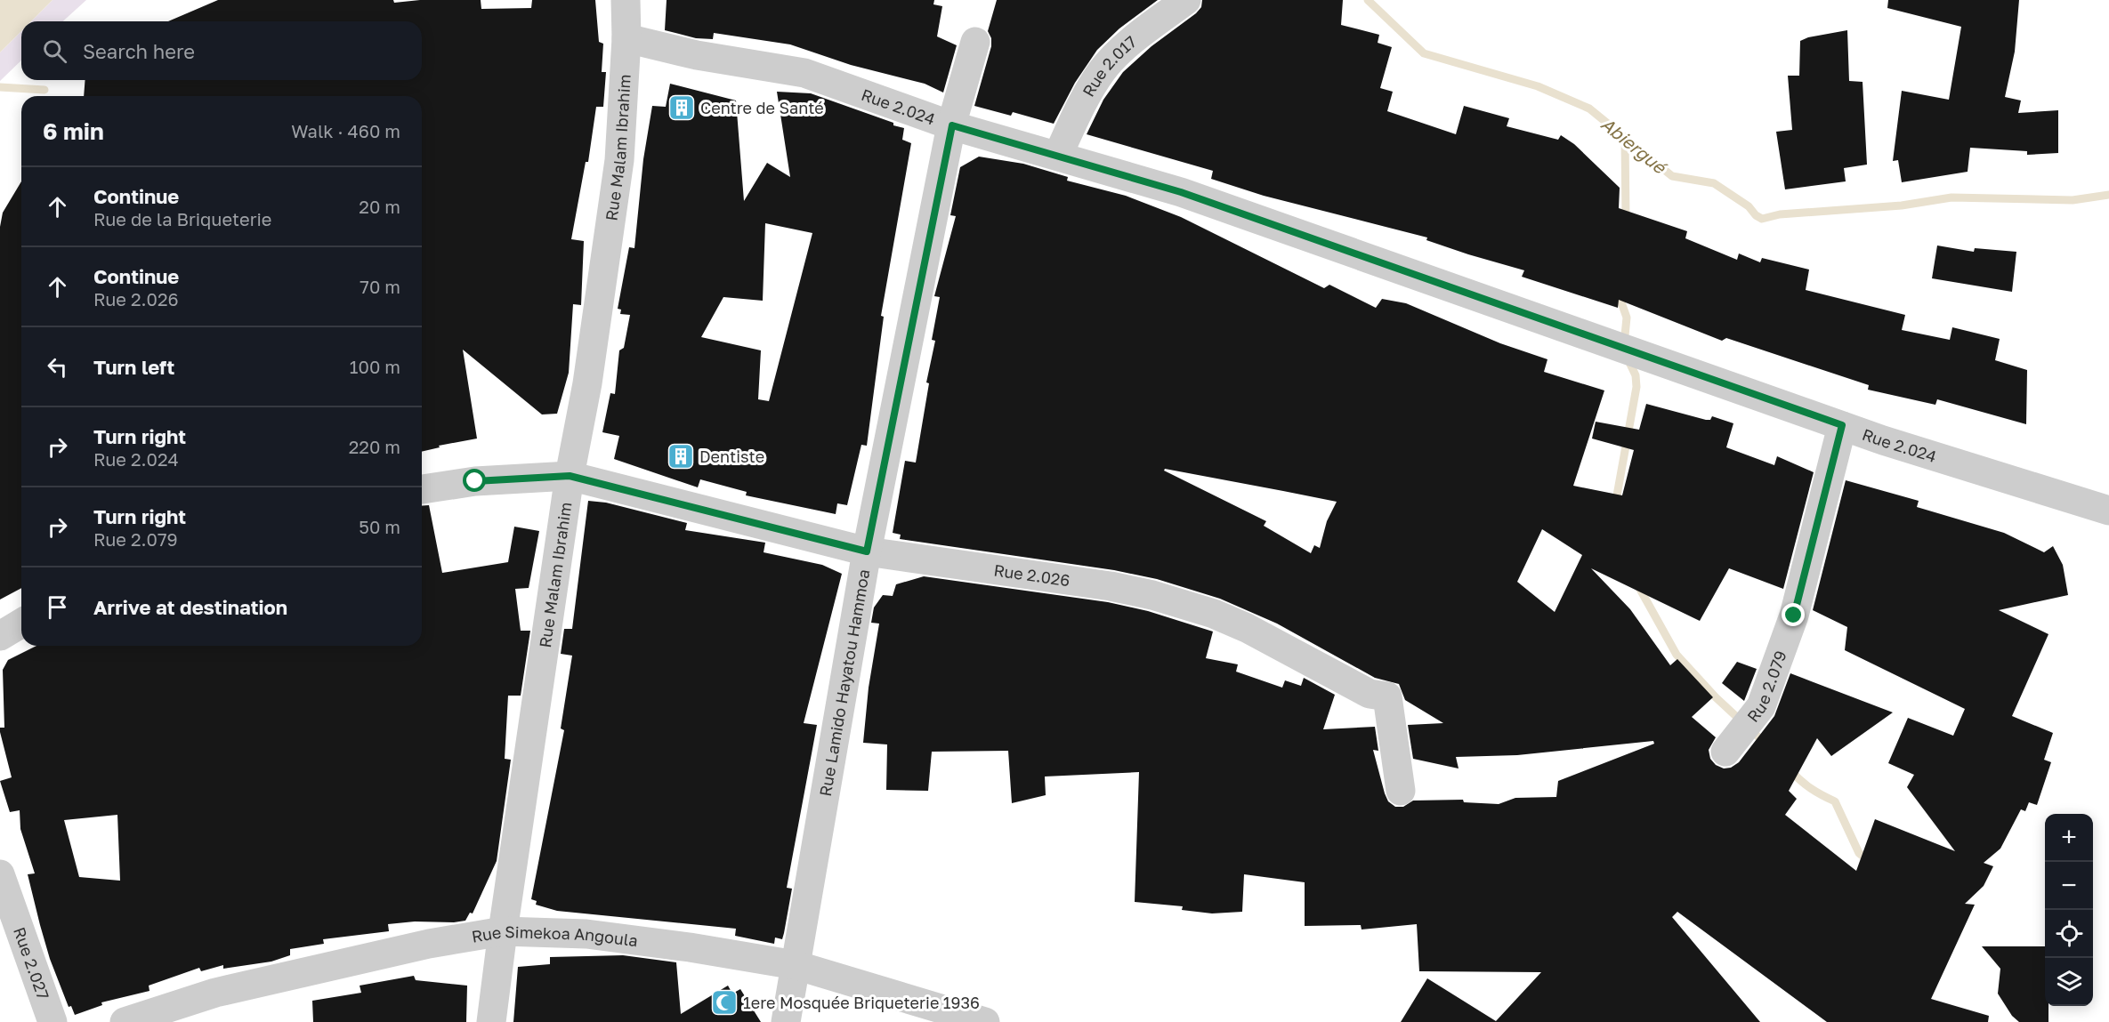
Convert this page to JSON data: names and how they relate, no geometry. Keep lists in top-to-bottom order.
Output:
{
  "streets": {
    "street": [
      "Rue 2.017",
      "Rue 2.024",
      "Rue Malam Ibrahim",
      "Rue 2.026",
      "Rue Lamido Hayatou Hammoa",
      "Rue 2.079",
      "Rue Simekoa Angoula",
      "Rue 2.027"
    ]
  },
  "crossings": [
    ["Rue 2.017", "Rue 2.024"],
    ["Rue 2.024", "Rue Malam Ibrahim"],
    ["Rue 2.024", "Rue Lamido Hayatou Hammoa"],
    ["Rue 2.024", "Rue 2.079"],
    ["Rue Malam Ibrahim", "Rue 2.026"],
    ["Rue Malam Ibrahim", "Rue Simekoa Angoula"],
    ["Rue 2.026", "Rue Lamido Hayatou Hammoa"],
    ["Rue Lamido Hayatou Hammoa", "Rue Simekoa Angoula"]
  ],
  "water": ["Abiergué"],
  "places": {
    "building": ["Centre de Santé", "Dentiste"],
    "mosque": ["1ere Mosquée Briqueterie 1936"]
  },
  "page": {
    "search": "Search here",
    "heading": ["6 min", "Walk · 460 m"],
    "list": [
      ["Continue", "Rue de la Briqueterie", "20 m"],
      ["Continue", "Rue 2.026", "70 m"],
      ["Turn left", "100 m"],
      ["Turn right", "Rue 2.024", "220 m"],
      ["Turn right", "Rue 2.079", "50 m"],
      "Arrive at destination"
    ],
    "map_buttons": ["+", "−"]
  }
}
